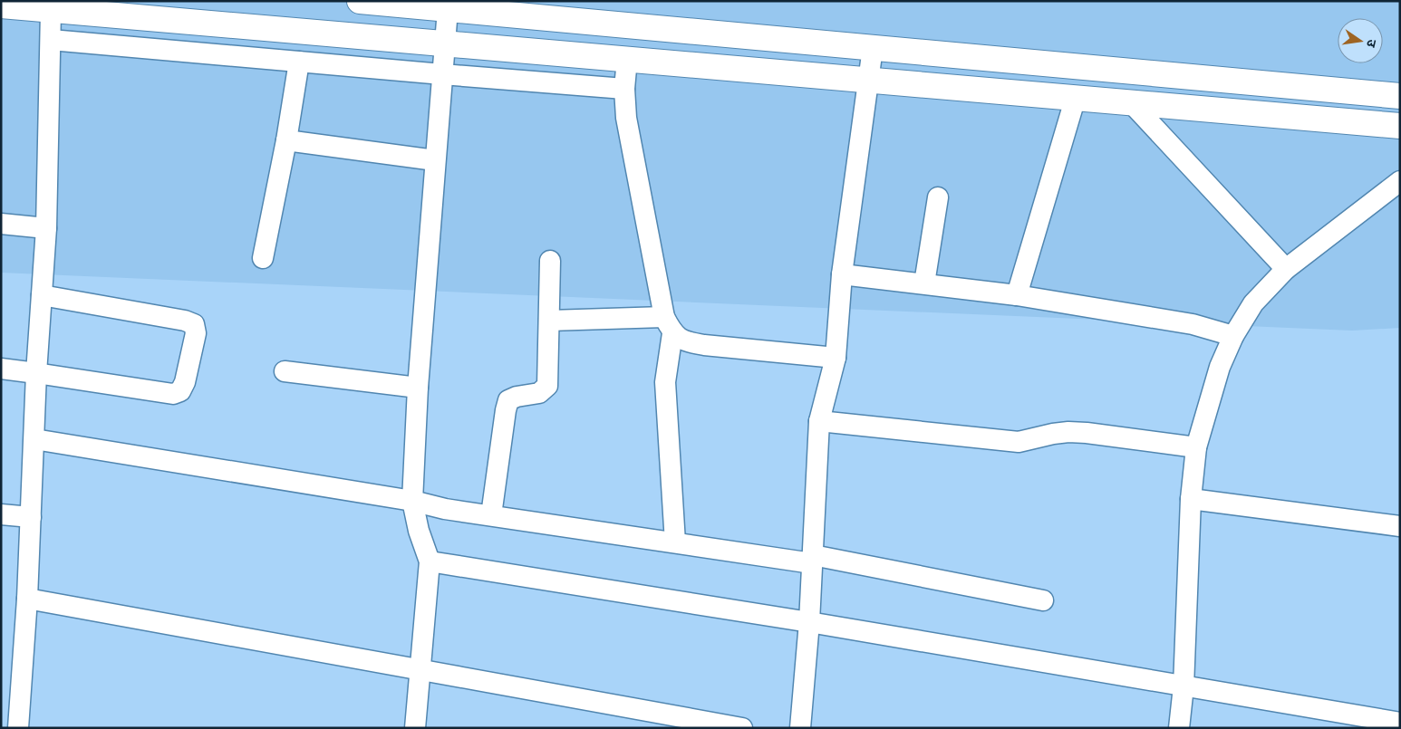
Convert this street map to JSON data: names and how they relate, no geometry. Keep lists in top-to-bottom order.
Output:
{
  "north": "right"
}
